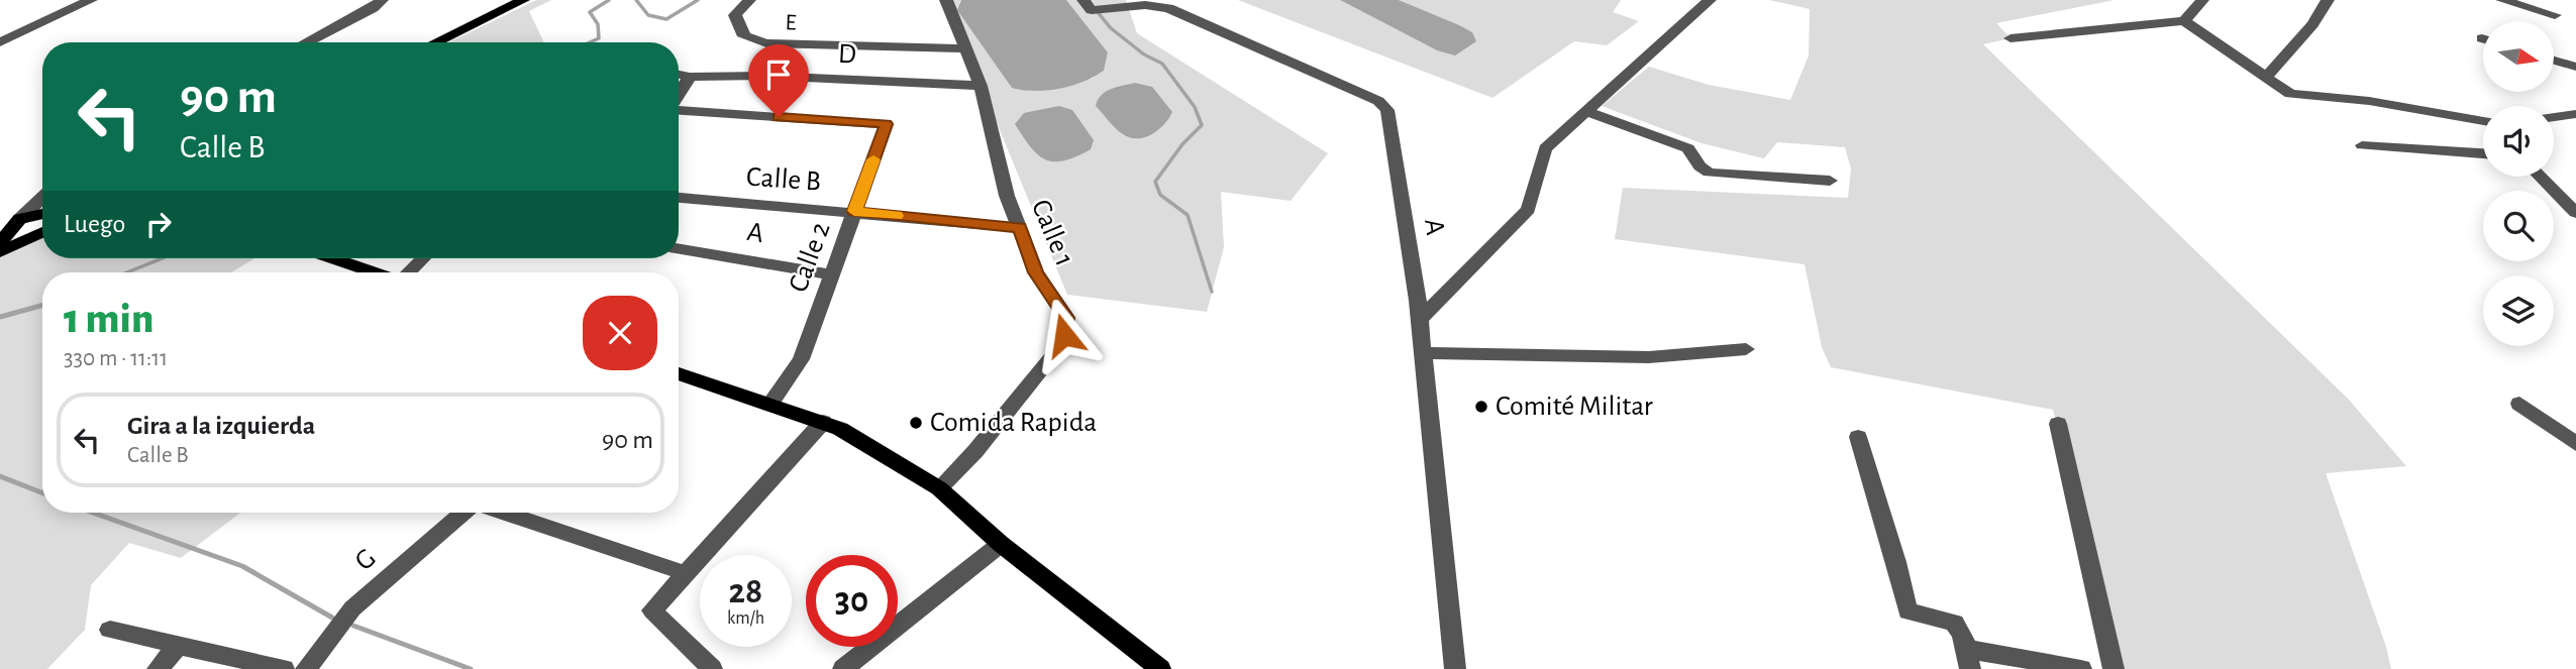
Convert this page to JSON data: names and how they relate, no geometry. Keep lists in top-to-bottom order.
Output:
{
  "streets": {
    "street": [
      "E",
      "D",
      "Calle B",
      "A",
      "Calle 1",
      "Calle 2",
      "G"
    ]
  },
  "crossings": [
    ["E", "D"],
    ["E", "Calle 1"],
    ["D", "Calle 1"],
    ["Calle B", "Calle 1"],
    ["Calle B", "Calle 2"],
    ["A", "Calle 2"]
  ],
  "places": ["Comité Militar", "Comida Rapida"],
  "north": "right",
  "page": {
    "turn": ["90 m", "Calle B"],
    "then": "Luego",
    "heading": ["1 min", "330 m · 11:11"],
    "list": [
      {
        "name": "Gira a la izquierda",
        "note": "Calle B",
        "value": "90 m"
      }
    ],
    "speed": "28 km/h",
    "limit": "30"
  }
}
